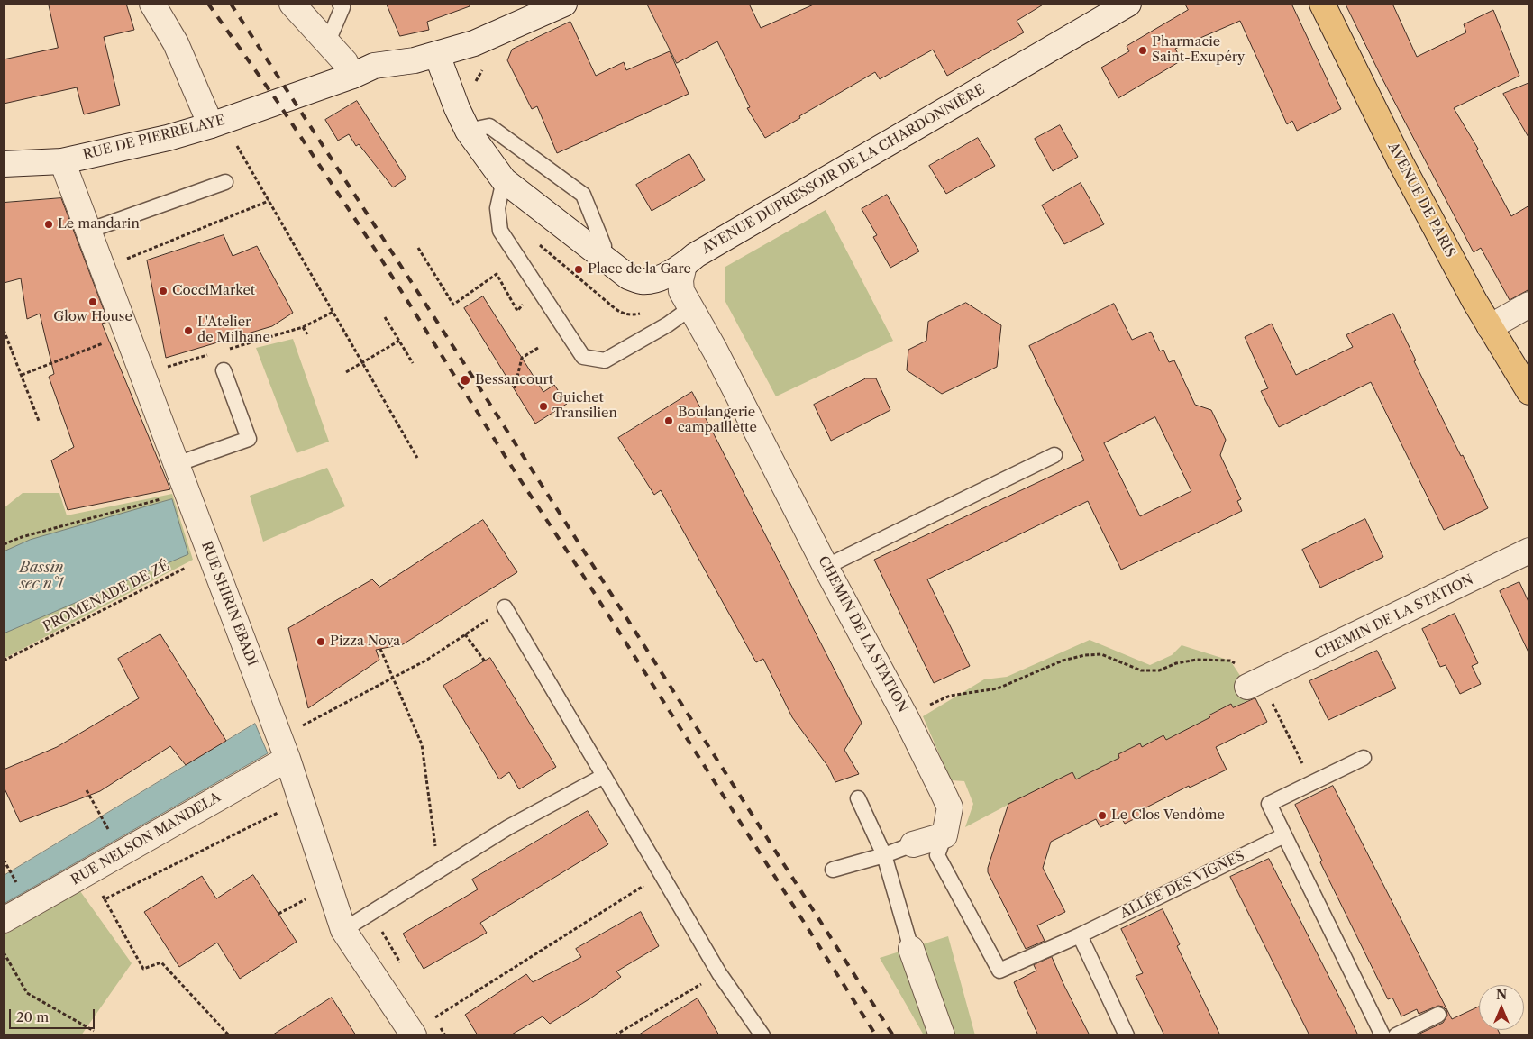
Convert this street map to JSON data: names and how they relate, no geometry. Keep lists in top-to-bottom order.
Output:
{
  "streets": {
    "main road": ["AVENUE DE PARIS"],
    "street": [
      "RUE DE PIERRELAYE",
      "AVENUE DUPRESSOIR DE LA CHARDONNIÈRE",
      "RUE SHIRIN EBADI",
      "CHEMIN DE LA STATION",
      "RUE NELSON MANDELA"
    ],
    "lane": ["ALLÉE DES VIGNES"],
    "path": ["PROMENADE DE ZÉ"]
  },
  "crossings": [
    ["RUE DE PIERRELAYE", "AVENUE DUPRESSOIR DE LA CHARDONNIÈRE"],
    ["RUE DE PIERRELAYE", "RUE SHIRIN EBADI"],
    ["AVENUE DUPRESSOIR DE LA CHARDONNIÈRE", "CHEMIN DE LA STATION"],
    ["PROMENADE DE ZÉ", "RUE SHIRIN EBADI"],
    ["RUE SHIRIN EBADI", "RUE NELSON MANDELA"]
  ],
  "water": ["Bassin sec n°1"],
  "places": [
    "Pharmacie Saint-Exupéry",
    "Le mandarin",
    "Place de la Gare",
    "CocciMarket",
    "Glow House",
    "L'Atelier de Milhane",
    "Bessancourt",
    "Guichet Transilien",
    "Boulangerie campaillette",
    "Pizza Nova",
    "Le Clos Vendôme"
  ],
  "scale_bar": "20 m",
  "north": "top"
}
